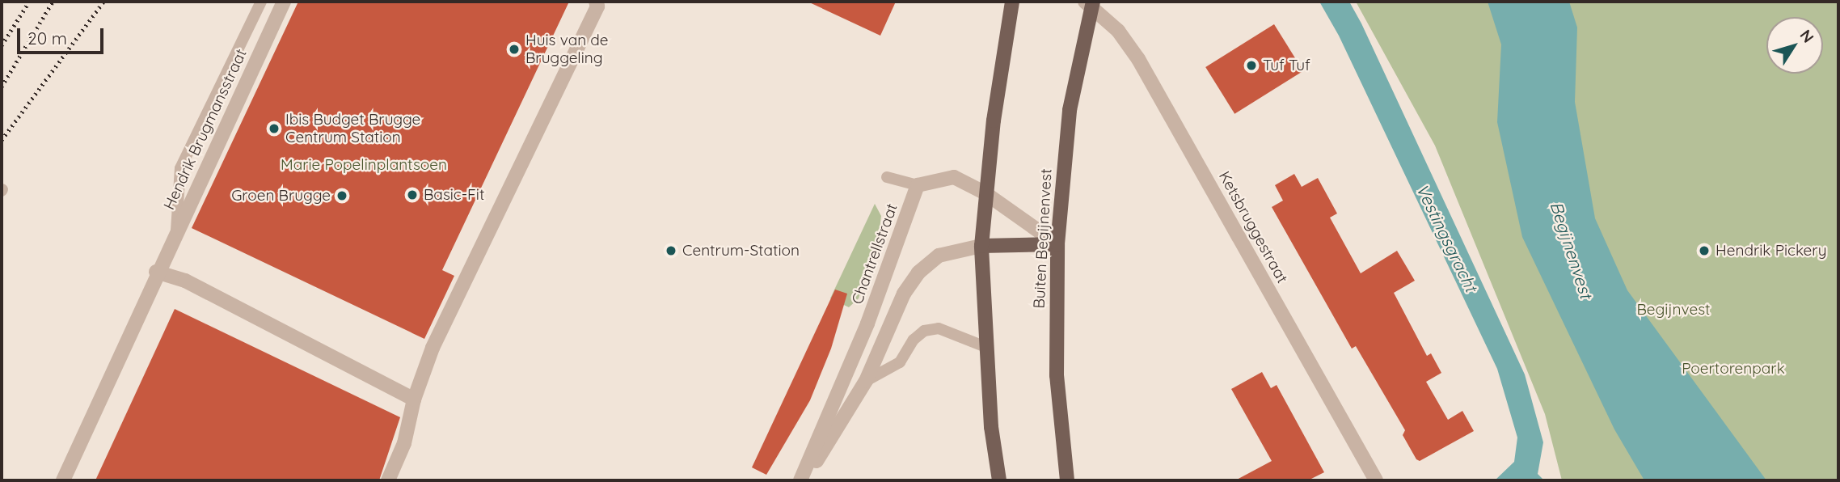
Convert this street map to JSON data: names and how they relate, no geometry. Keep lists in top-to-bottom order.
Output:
{
  "streets": {
    "main road": ["Buiten Begijnenvest"],
    "street": ["Hendrik Brugmansstraat", "Ketsbruggestraat", "Chantrellstraat"]
  },
  "crossings": [
    ["Ketsbruggestraat", "Buiten Begijnenvest"]
  ],
  "water": ["Vestingsgracht", "Begijnenvest"],
  "parks": ["Marie Popelinplantsoen", "Begijnvest", "Poertorenpark"],
  "places": [
    "Huis van de Bruggeling",
    "Tuf Tuf",
    "Ibis Budget Brugge Centrum Station",
    "Basic-Fit",
    "Groen Brugge",
    "Centrum-Station",
    "Hendrik Pickery"
  ],
  "scale_bar": "20 m",
  "north": "top right"
}
